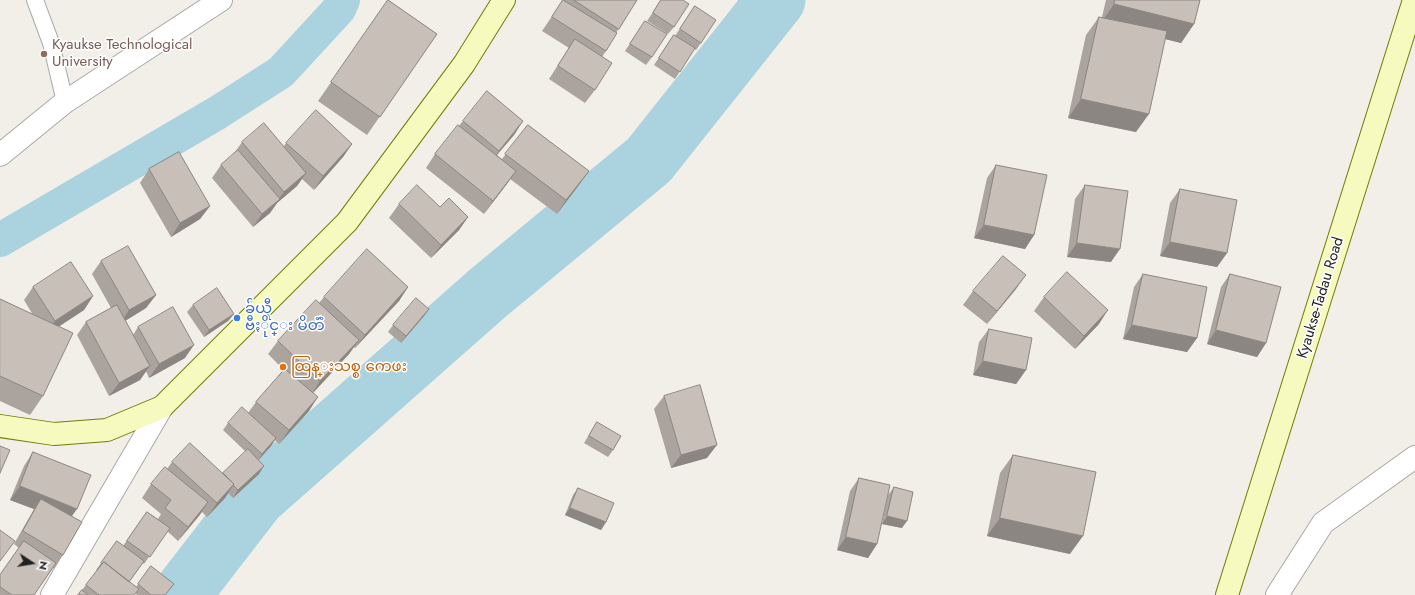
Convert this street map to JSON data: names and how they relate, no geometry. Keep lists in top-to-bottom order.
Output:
{
  "streets": {
    "street": ["Kyaukse-Tadau Road"]
  },
  "places": ["Kyaukse Technological University", "ခ်ယ္ရီ ဗီႏိုင္း မိတၱဴ", "ထြန္းသစ္စ ကေဖး"],
  "north": "right"
}
